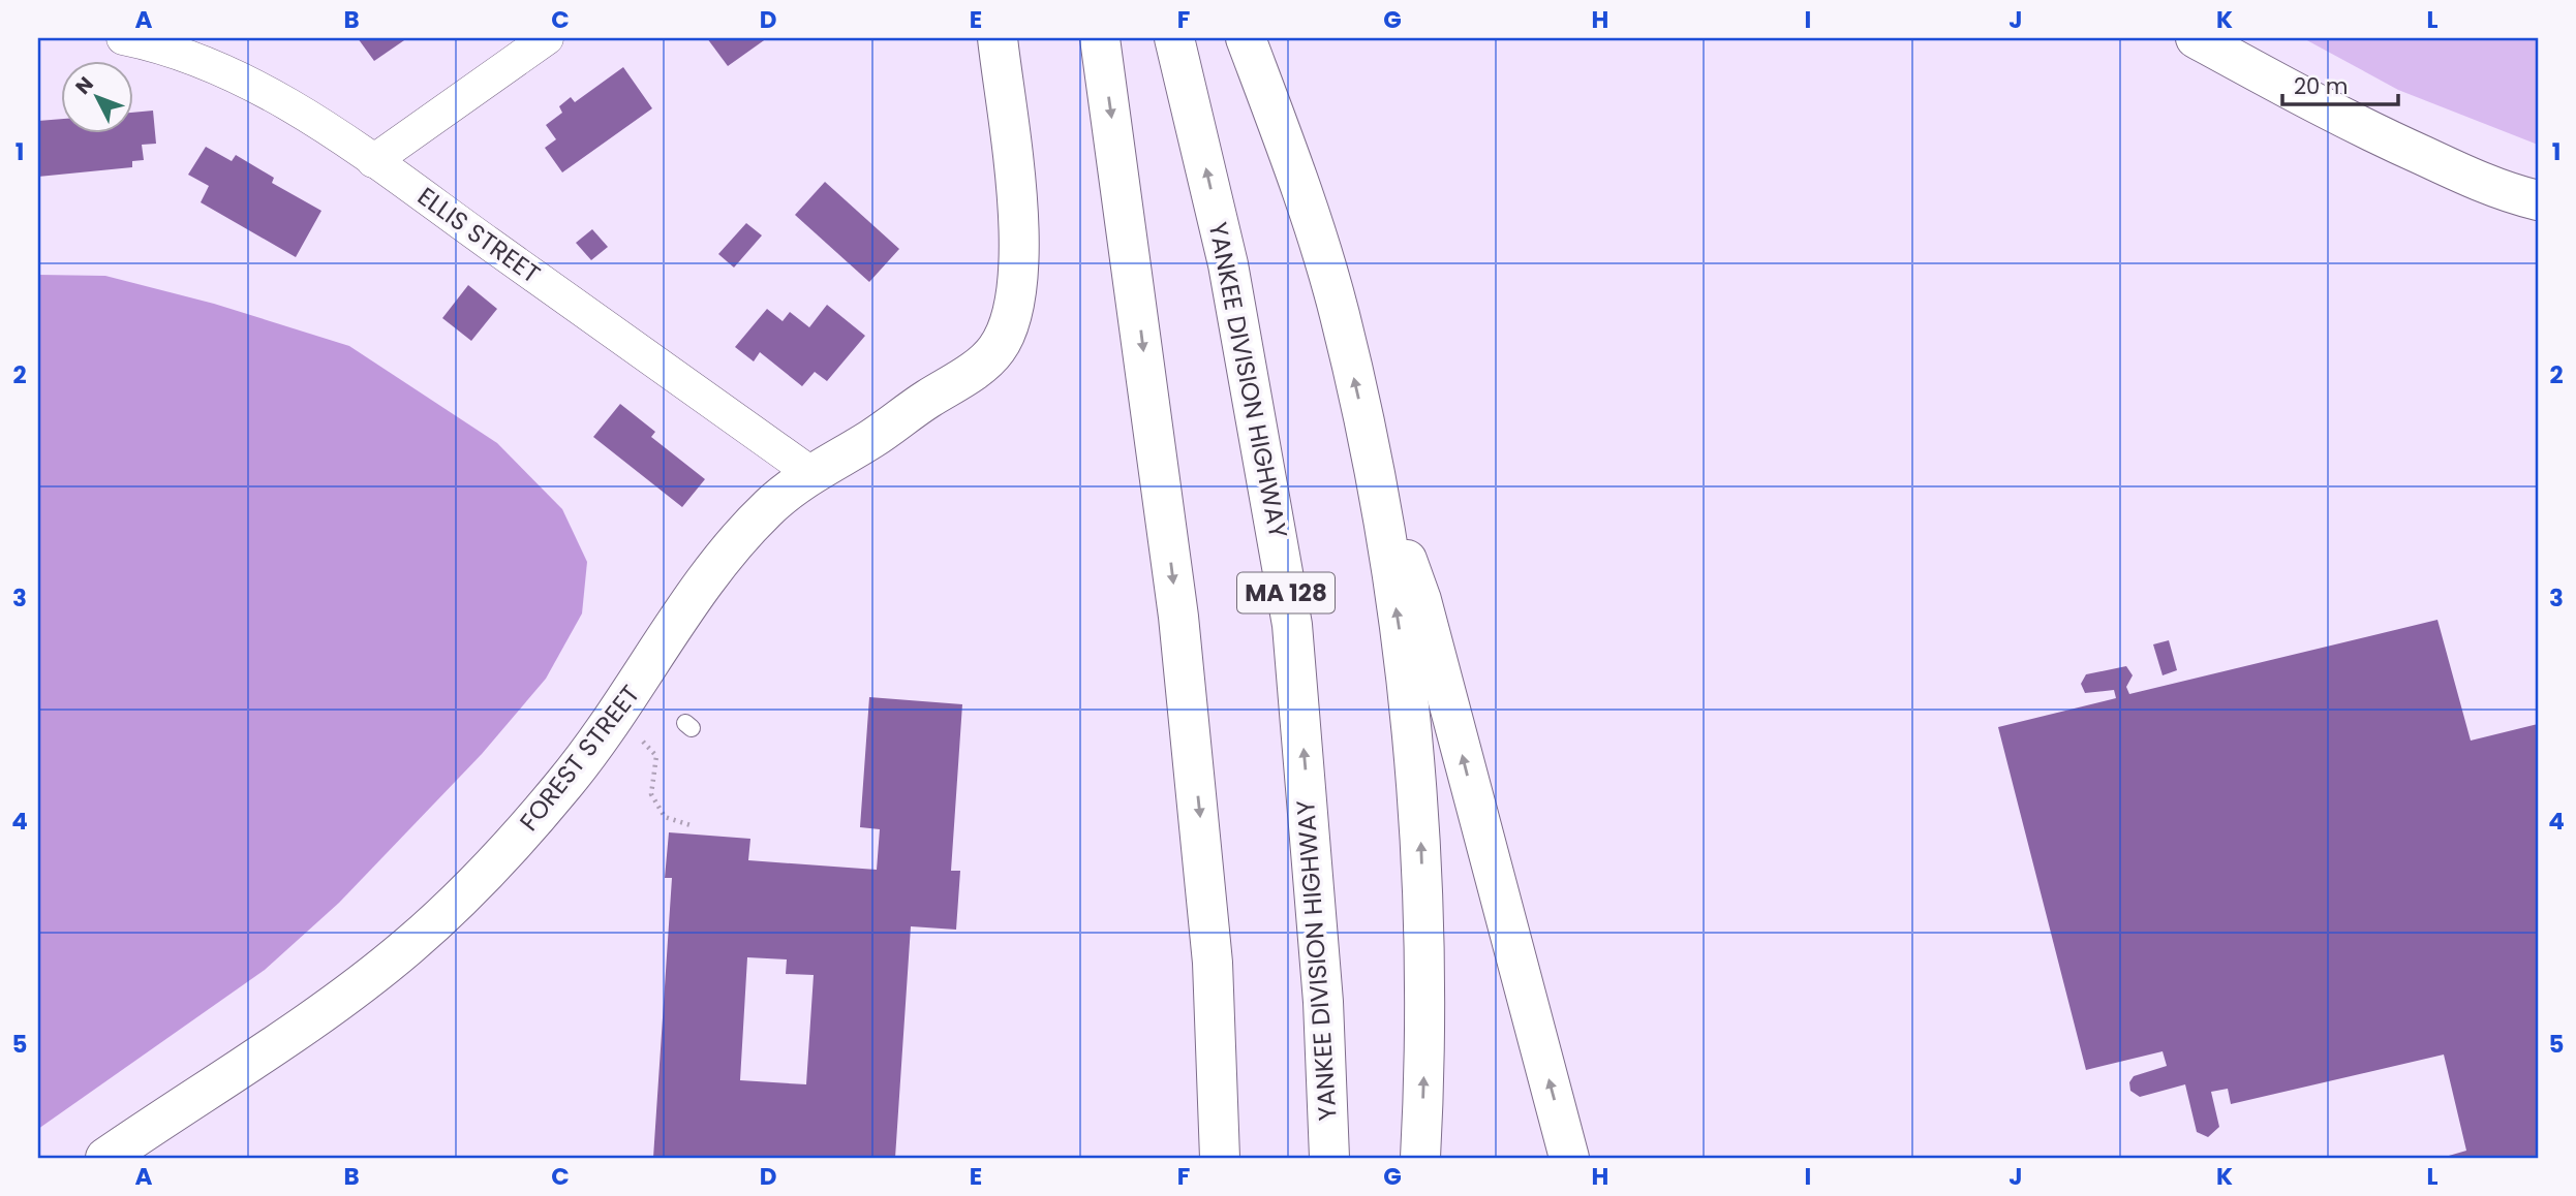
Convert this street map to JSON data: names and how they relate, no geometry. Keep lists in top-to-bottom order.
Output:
{
  "streets": {
    "main road": ["YANKEE DIVISION HIGHWAY", "MA 128", "FOREST STREET"],
    "street": ["ELLIS STREET"]
  },
  "crossings": [
    ["ELLIS STREET", "FOREST STREET"]
  ],
  "scale_bar": "20 m",
  "north": "top left",
  "grid": {
    "columns": [
      "A",
      "B",
      "C",
      "D",
      "E",
      "F",
      "G",
      "H",
      "I",
      "J",
      "K",
      "L"
    ],
    "rows": [
      "1",
      "2",
      "3",
      "4",
      "5"
    ]
  }
}
